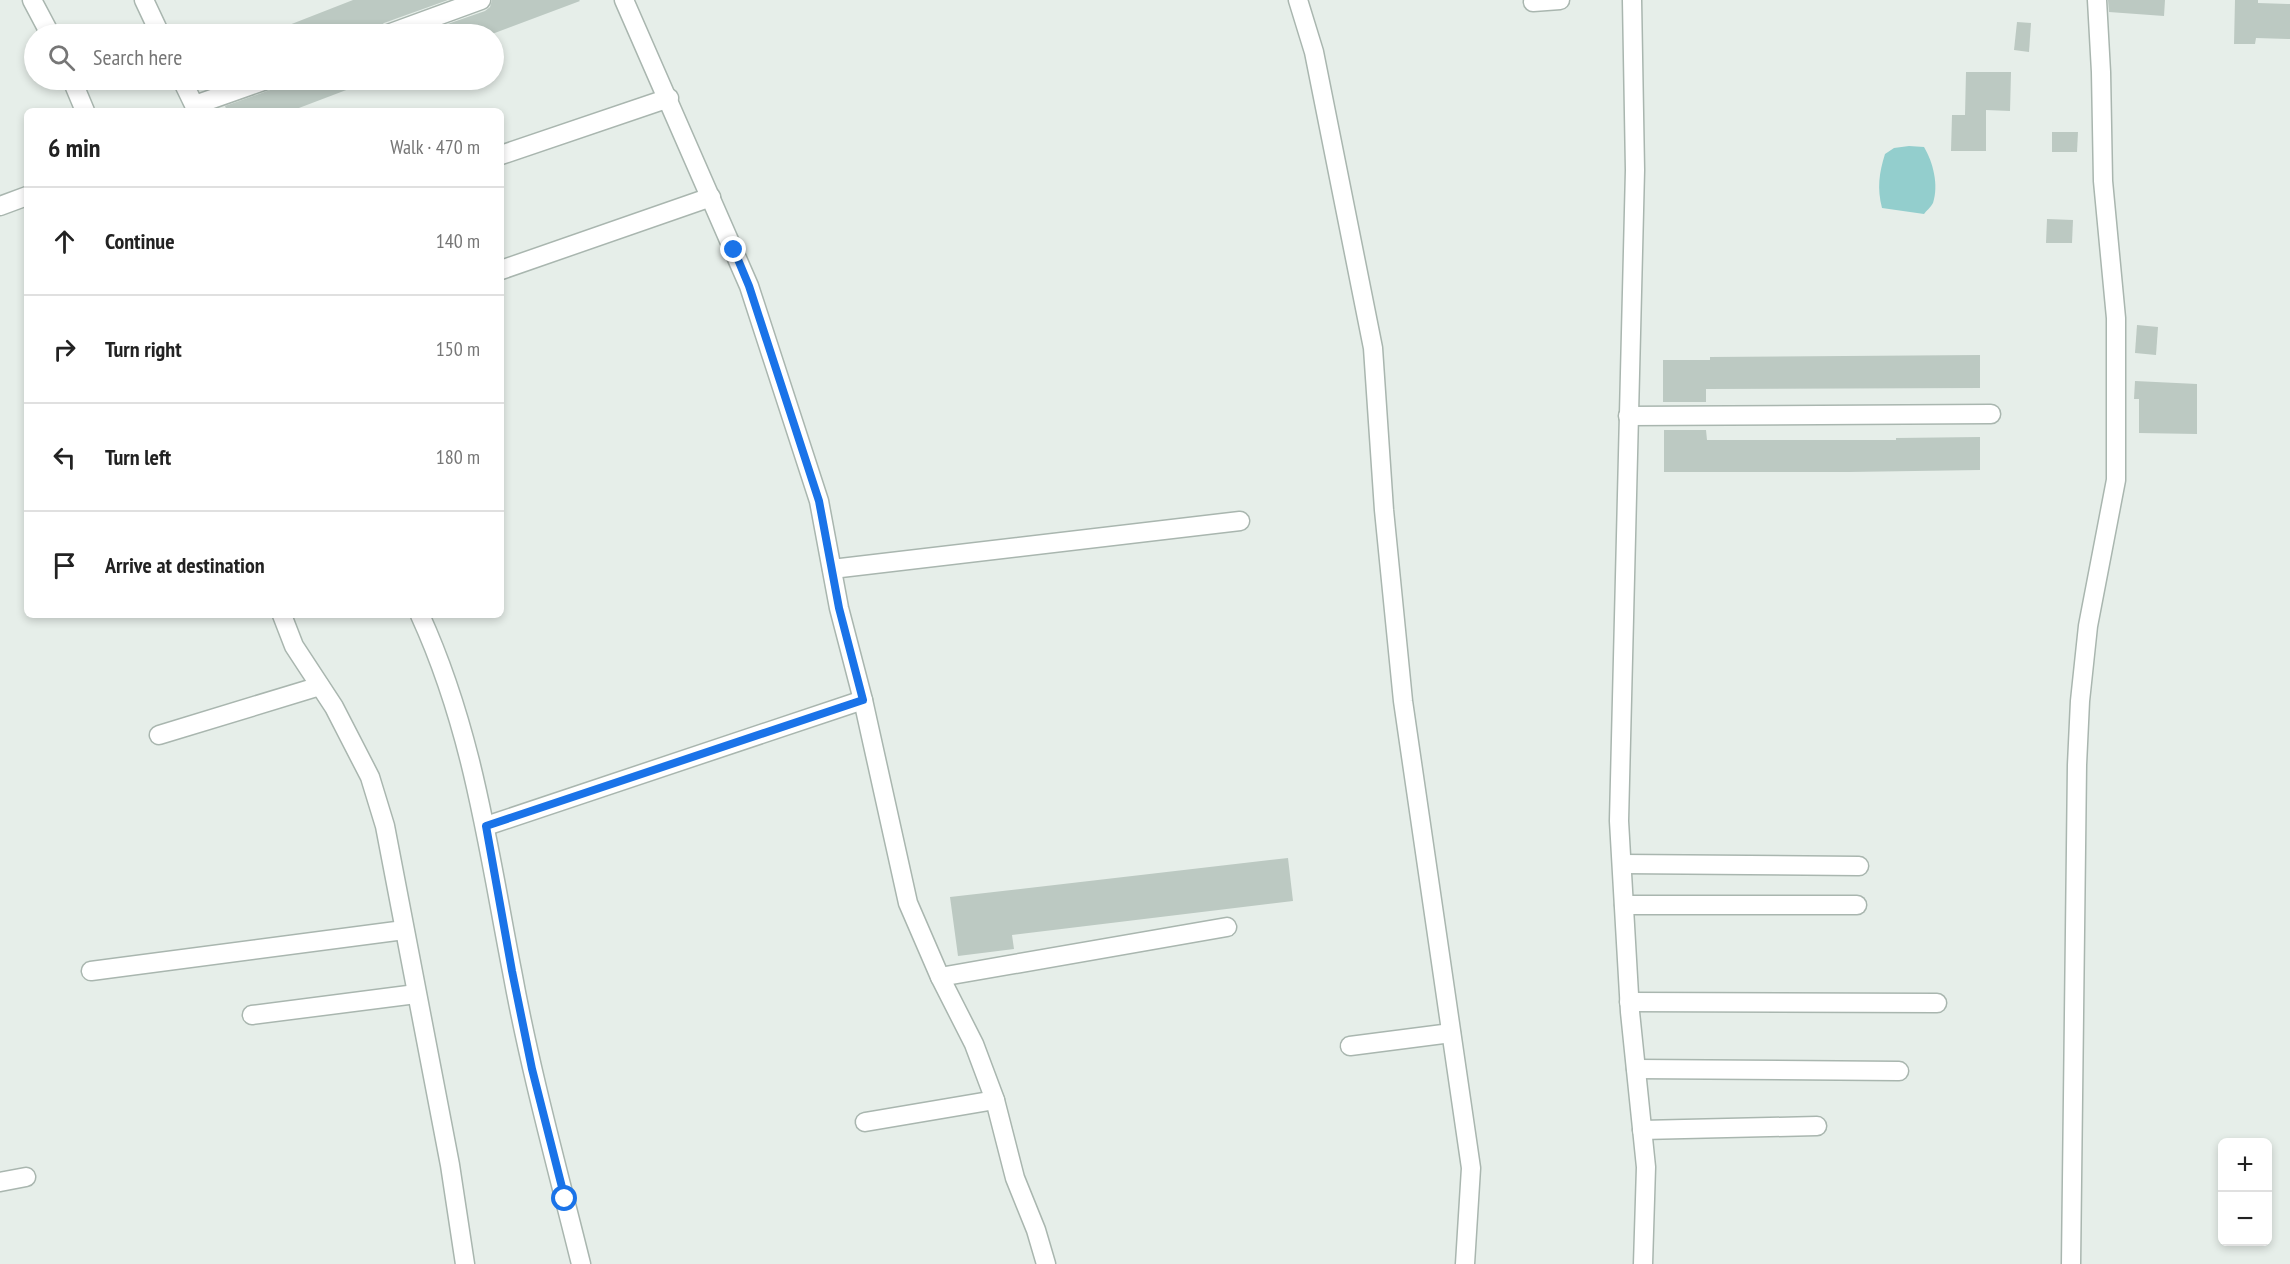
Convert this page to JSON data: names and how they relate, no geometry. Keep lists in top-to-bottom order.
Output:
{
  "page": {
    "search": "Search here",
    "heading": ["6 min", "Walk · 470 m"],
    "list": [
      ["Continue", "140 m"],
      ["Turn right", "150 m"],
      ["Turn left", "180 m"],
      "Arrive at destination"
    ],
    "map_buttons": ["+", "−"]
  }
}
